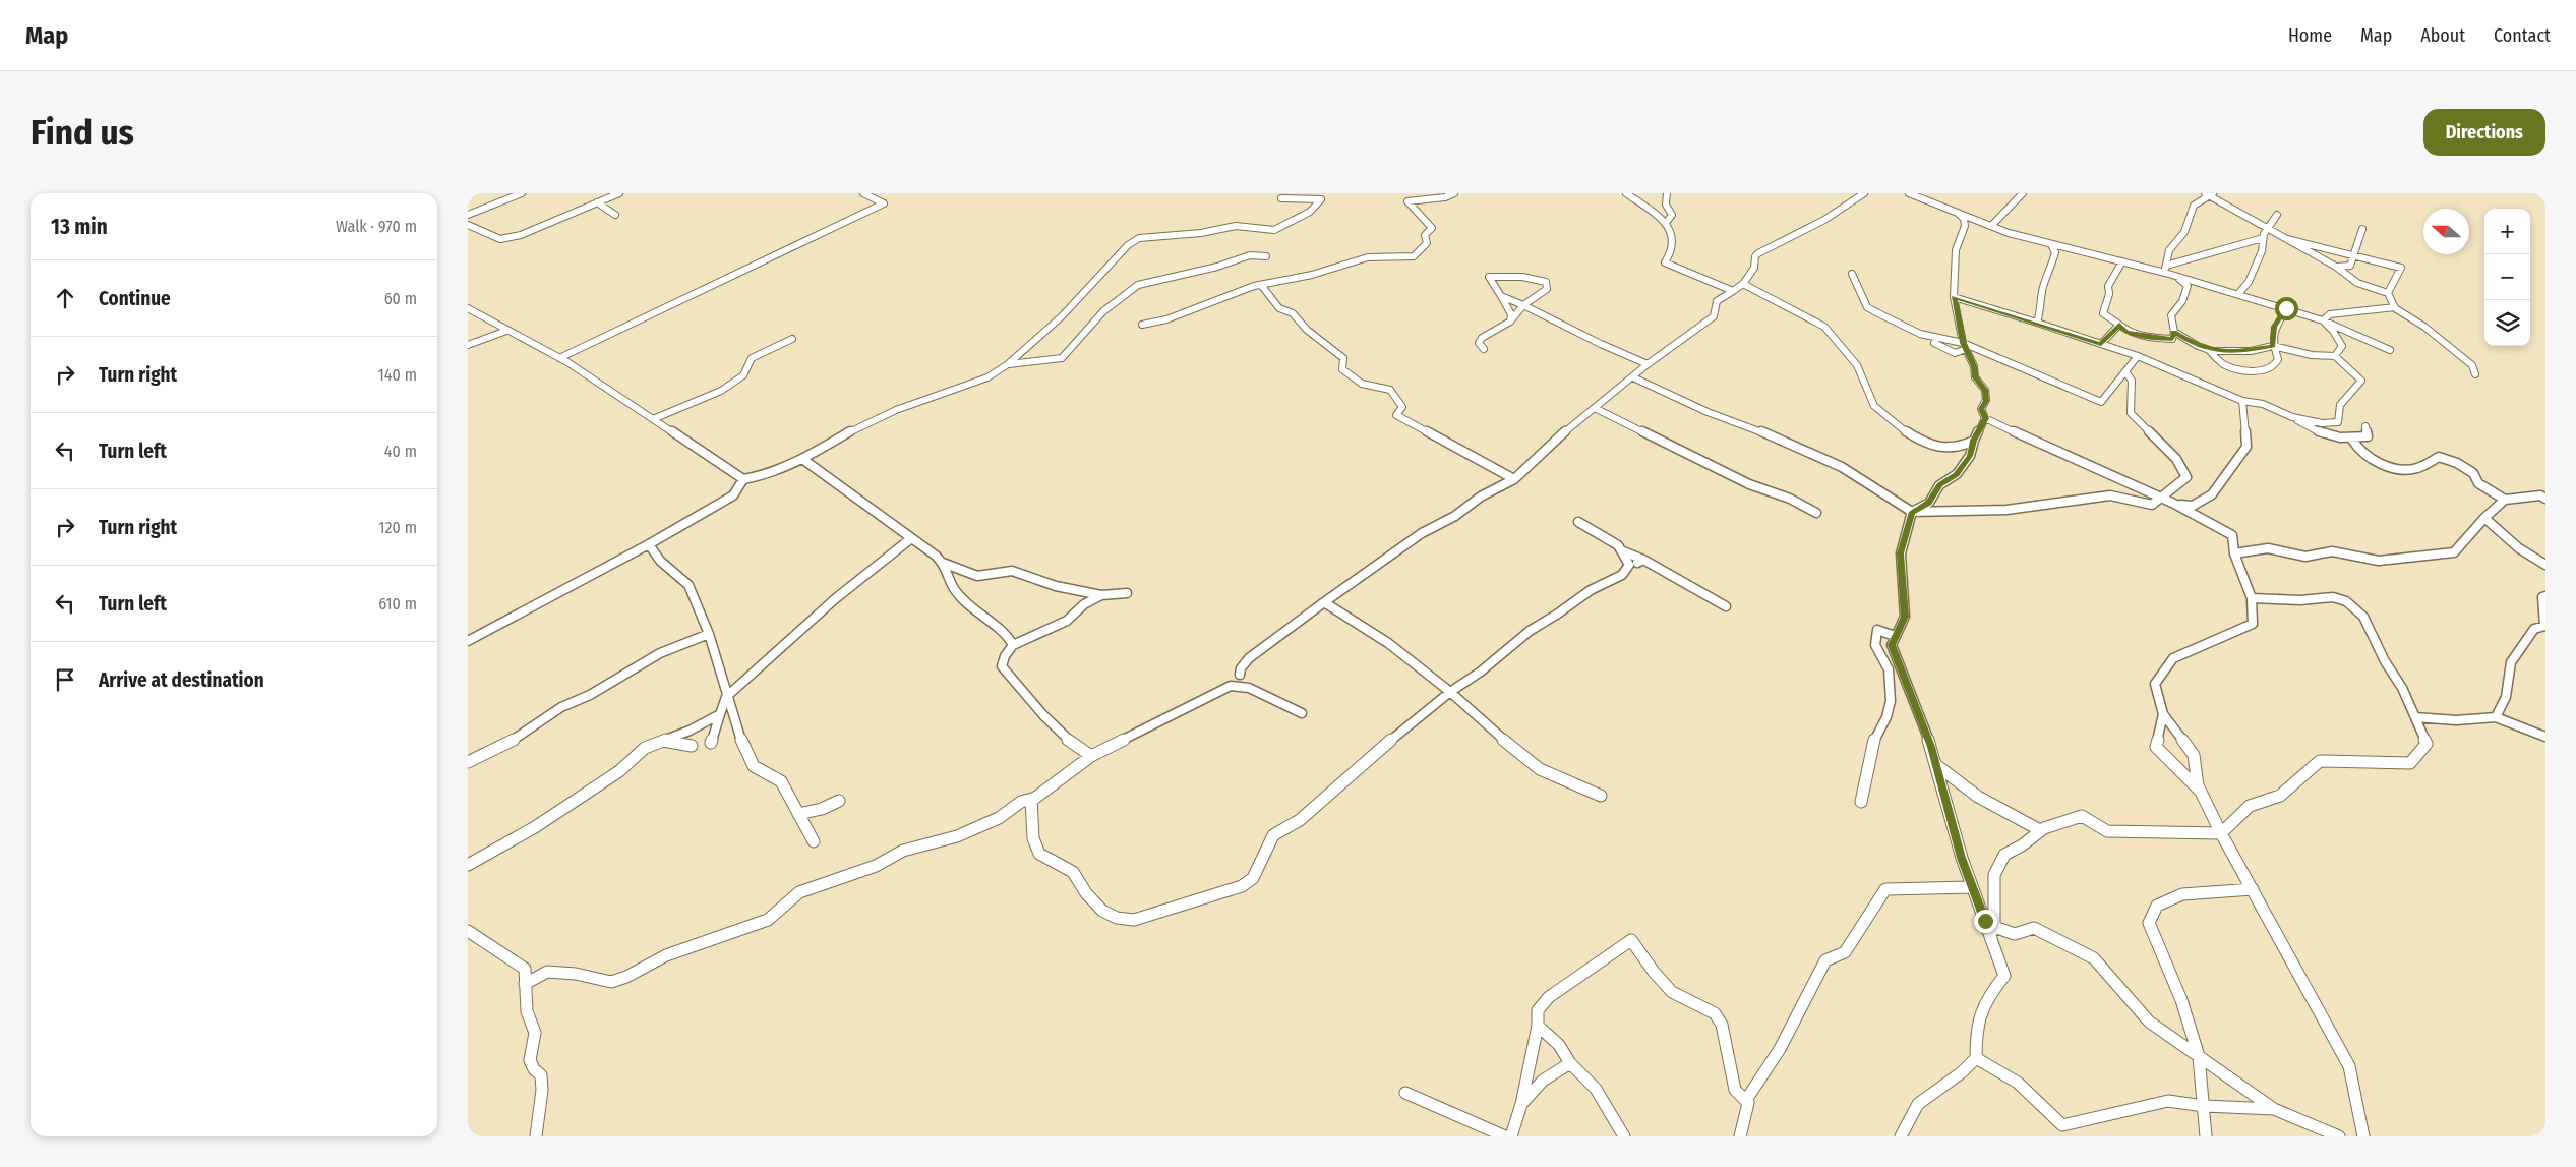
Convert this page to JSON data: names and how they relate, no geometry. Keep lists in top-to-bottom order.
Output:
{
  "north": "left",
  "page": {
    "header": "Map",
    "nav": [
      "Home",
      "Map",
      "About",
      "Contact"
    ],
    "buttons": "Directions",
    "title": "Find us",
    "heading": ["13 min", "Walk · 970 m"],
    "map_buttons": ["+", "−"],
    "list": [
      ["Continue", "60 m"],
      ["Turn right", "140 m"],
      ["Turn left", "40 m"],
      ["Turn right", "120 m"],
      ["Turn left", "610 m"],
      "Arrive at destination"
    ]
  }
}
